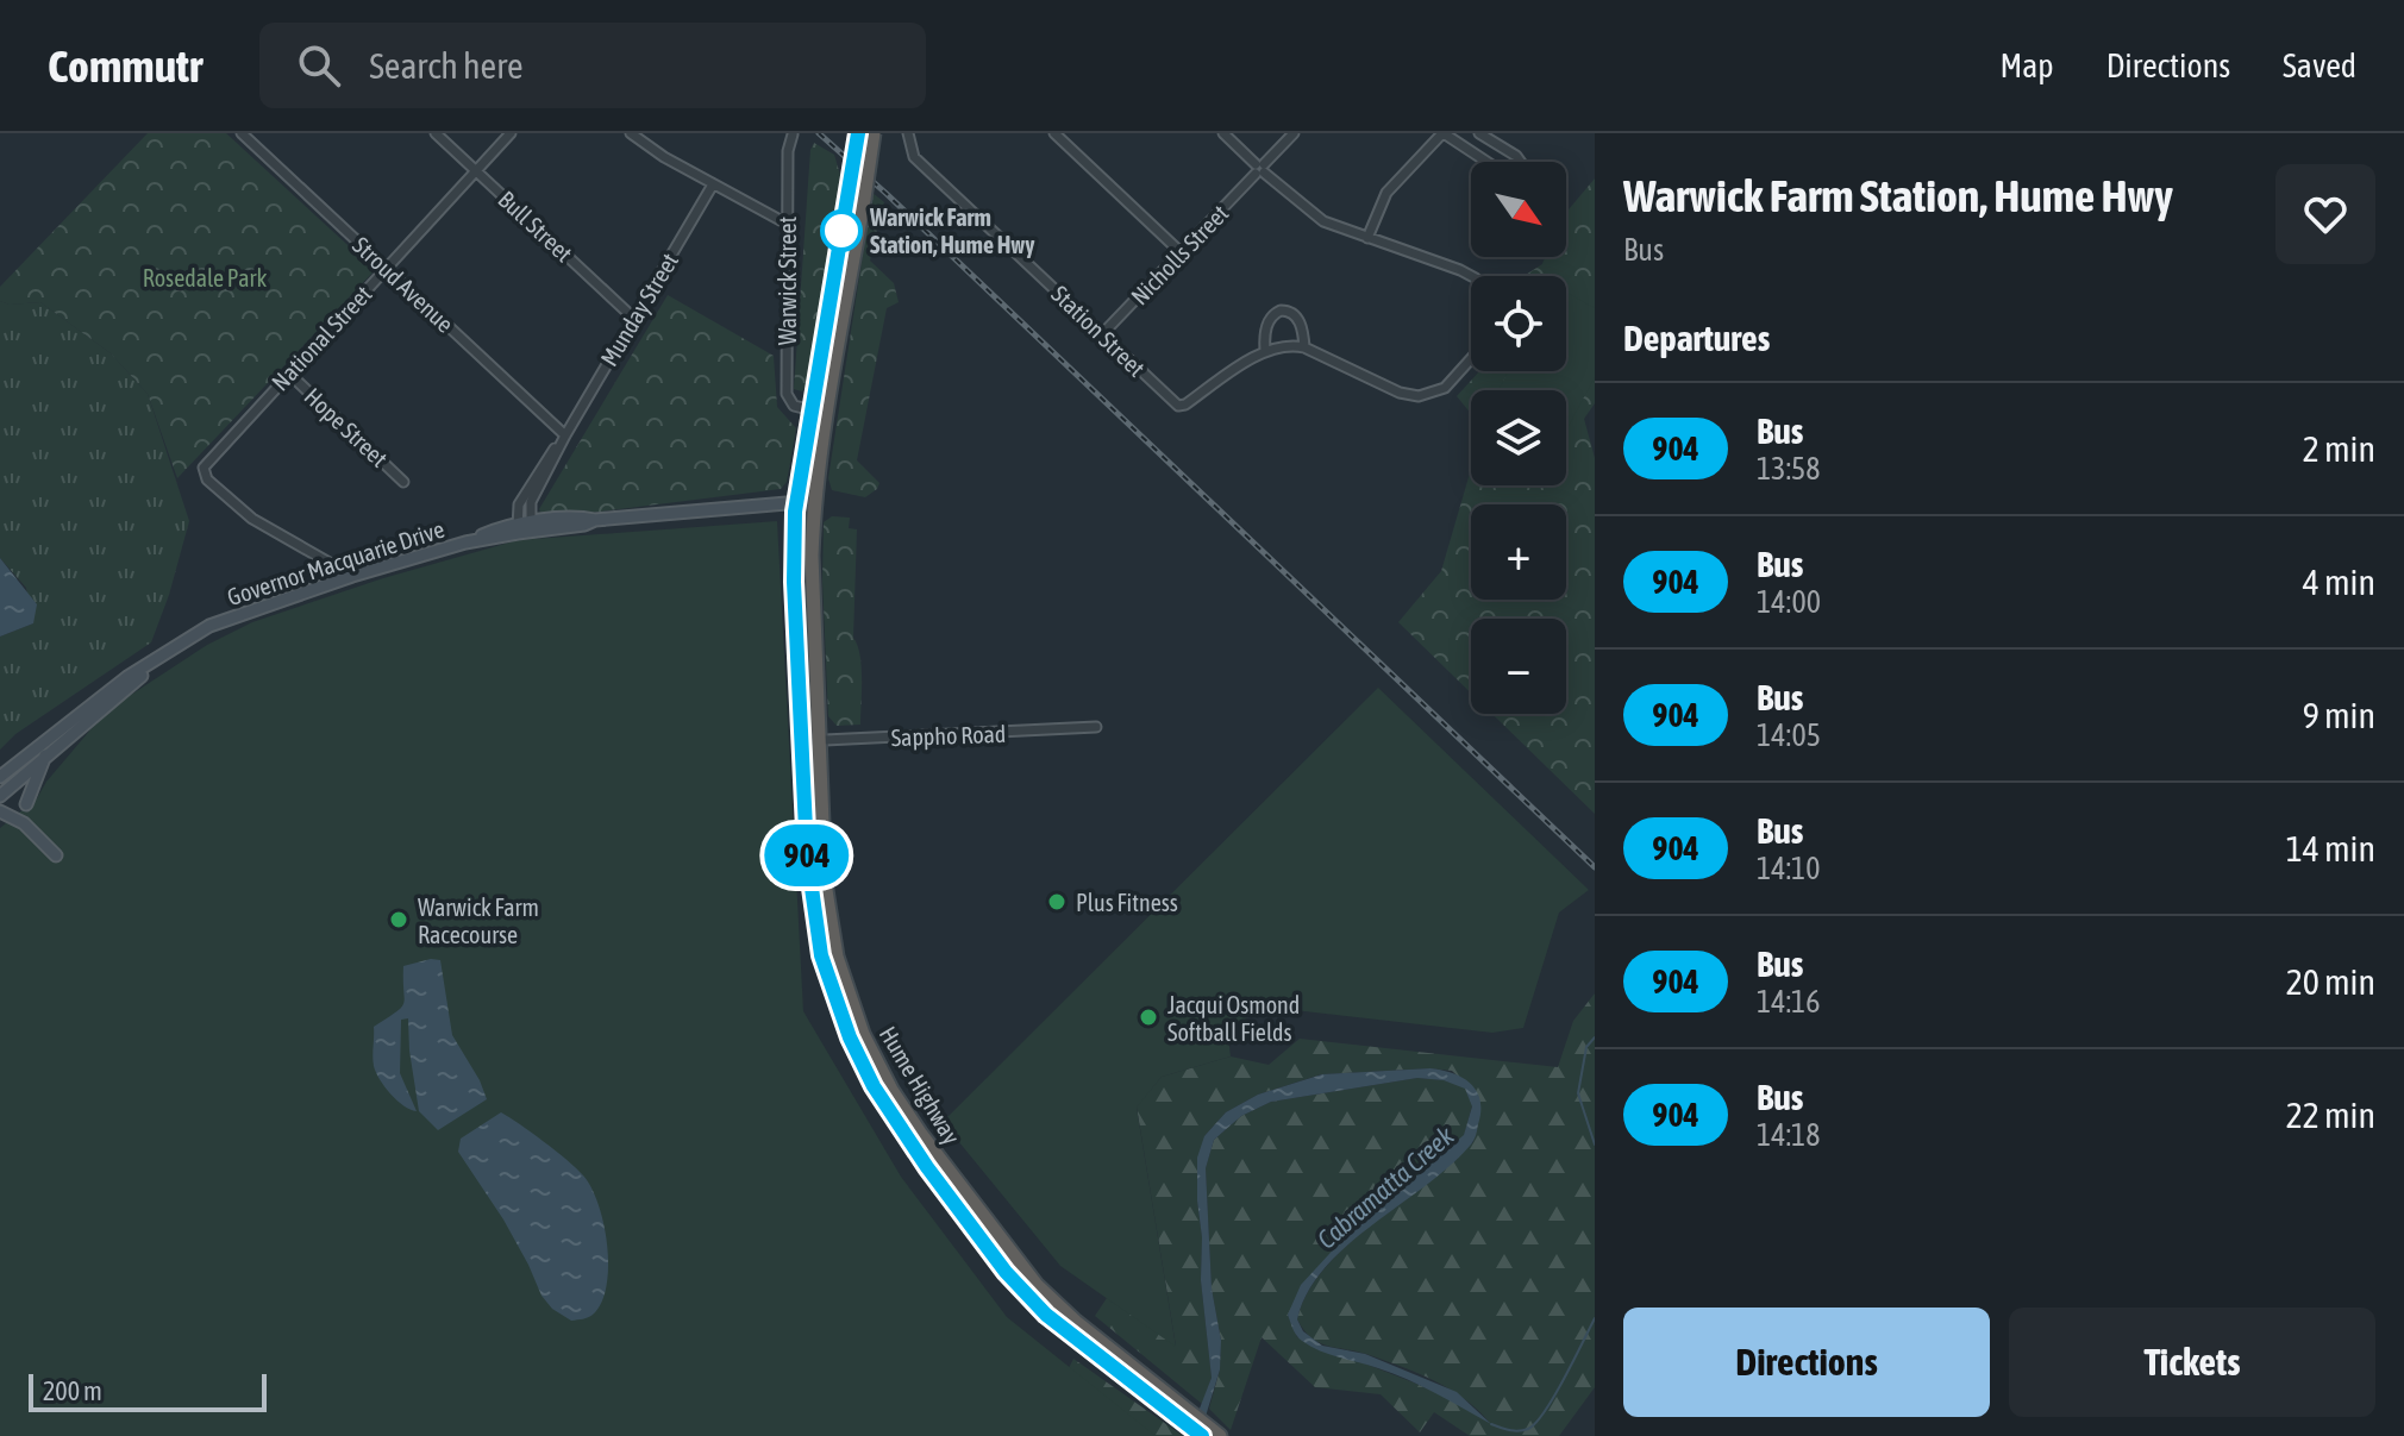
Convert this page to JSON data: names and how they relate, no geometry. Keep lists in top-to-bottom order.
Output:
{
  "streets": {
    "highway": ["Hume Highway"],
    "main road": ["Governor Macquarie Drive"],
    "street": [
      "Bull Street",
      "Nicholls Street",
      "Warwick Street",
      "Stroud Avenue",
      "Munday Street",
      "Station Street",
      "National Street",
      "Hope Street",
      "Sappho Road"
    ]
  },
  "crossings": [
    ["Bull Street", "Munday Street"],
    ["Bull Street", "National Street"],
    ["Nicholls Street", "Station Street"],
    ["Warwick Street", "Hume Highway"],
    ["Stroud Avenue", "Munday Street"],
    ["Stroud Avenue", "National Street"],
    ["Munday Street", "Governor Macquarie Drive"],
    ["National Street", "Hope Street"],
    ["National Street", "Governor Macquarie Drive"],
    ["Governor Macquarie Drive", "Hume Highway"],
    ["Sappho Road", "Hume Highway"]
  ],
  "water": ["Cabramatta Creek"],
  "parks": ["Rosedale Park"],
  "places": [
    "Warwick Farm Station, Hume Hwy",
    "Plus Fitness",
    "Warwick Farm Racecourse",
    "Jacqui Osmond Softball Fields"
  ],
  "lines": ["bus line 904"],
  "scale_bar": "200 m",
  "north": "bottom right",
  "page": {
    "header": "Commutr",
    "search": "Search here",
    "nav": ["Map", "Directions", "Saved"],
    "on_map": "904",
    "heading": [
      ["Warwick Farm Station, Hume Hwy", "Bus"],
      "Departures"
    ],
    "map_buttons": ["+", "−"],
    "list": [
      {
        "mark": "904",
        "name": "Bus",
        "note": "13:58",
        "value": "2 min"
      },
      {
        "mark": "904",
        "name": "Bus",
        "note": "14:00",
        "value": "4 min"
      },
      {
        "mark": "904",
        "name": "Bus",
        "note": "14:05",
        "value": "9 min"
      },
      {
        "mark": "904",
        "name": "Bus",
        "note": "14:10",
        "value": "14 min"
      },
      {
        "mark": "904",
        "name": "Bus",
        "note": "14:16",
        "value": "20 min"
      },
      {
        "mark": "904",
        "name": "Bus",
        "note": "14:18",
        "value": "22 min"
      }
    ],
    "buttons": ["Directions", "Tickets"],
    "scale": "200 m"
  }
}
